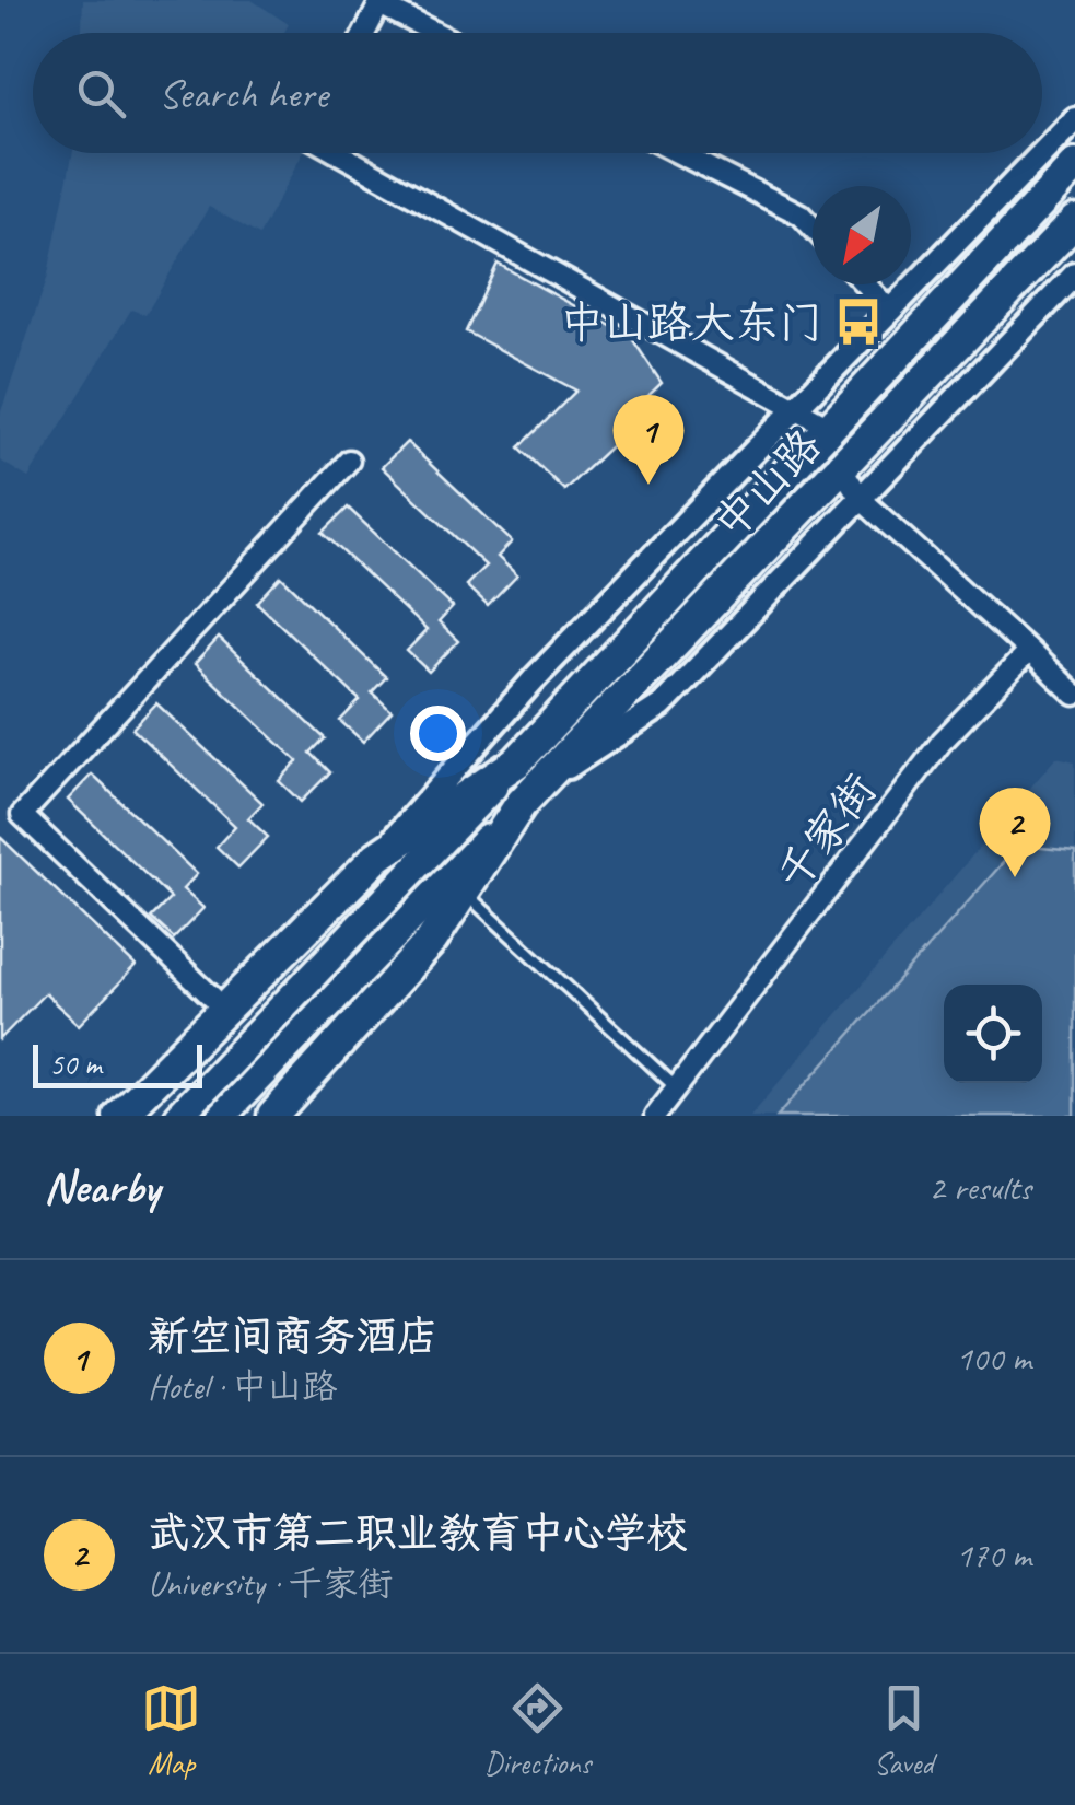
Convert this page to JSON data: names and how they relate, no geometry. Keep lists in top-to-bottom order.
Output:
{
  "streets": {
    "highway": ["中山路"],
    "street": ["千家街"]
  },
  "places": {
    "bus stop": ["中山路大东门"]
  },
  "scale_bar": "50 m",
  "north": "bottom left",
  "page": {
    "search": "Search here",
    "pins": ["1", "2"],
    "scale": "50 m",
    "heading": ["Nearby", "2 results"],
    "list": [
      {
        "mark": "1",
        "name": "新空间商务酒店",
        "note": "Hotel · 中山路",
        "value": "100 m"
      },
      {
        "mark": "2",
        "name": "武汉市第二职业教育中心学校",
        "note": "University · 千家街",
        "value": "170 m"
      }
    ],
    "nav": ["Map", "Directions", "Saved"]
  }
}
